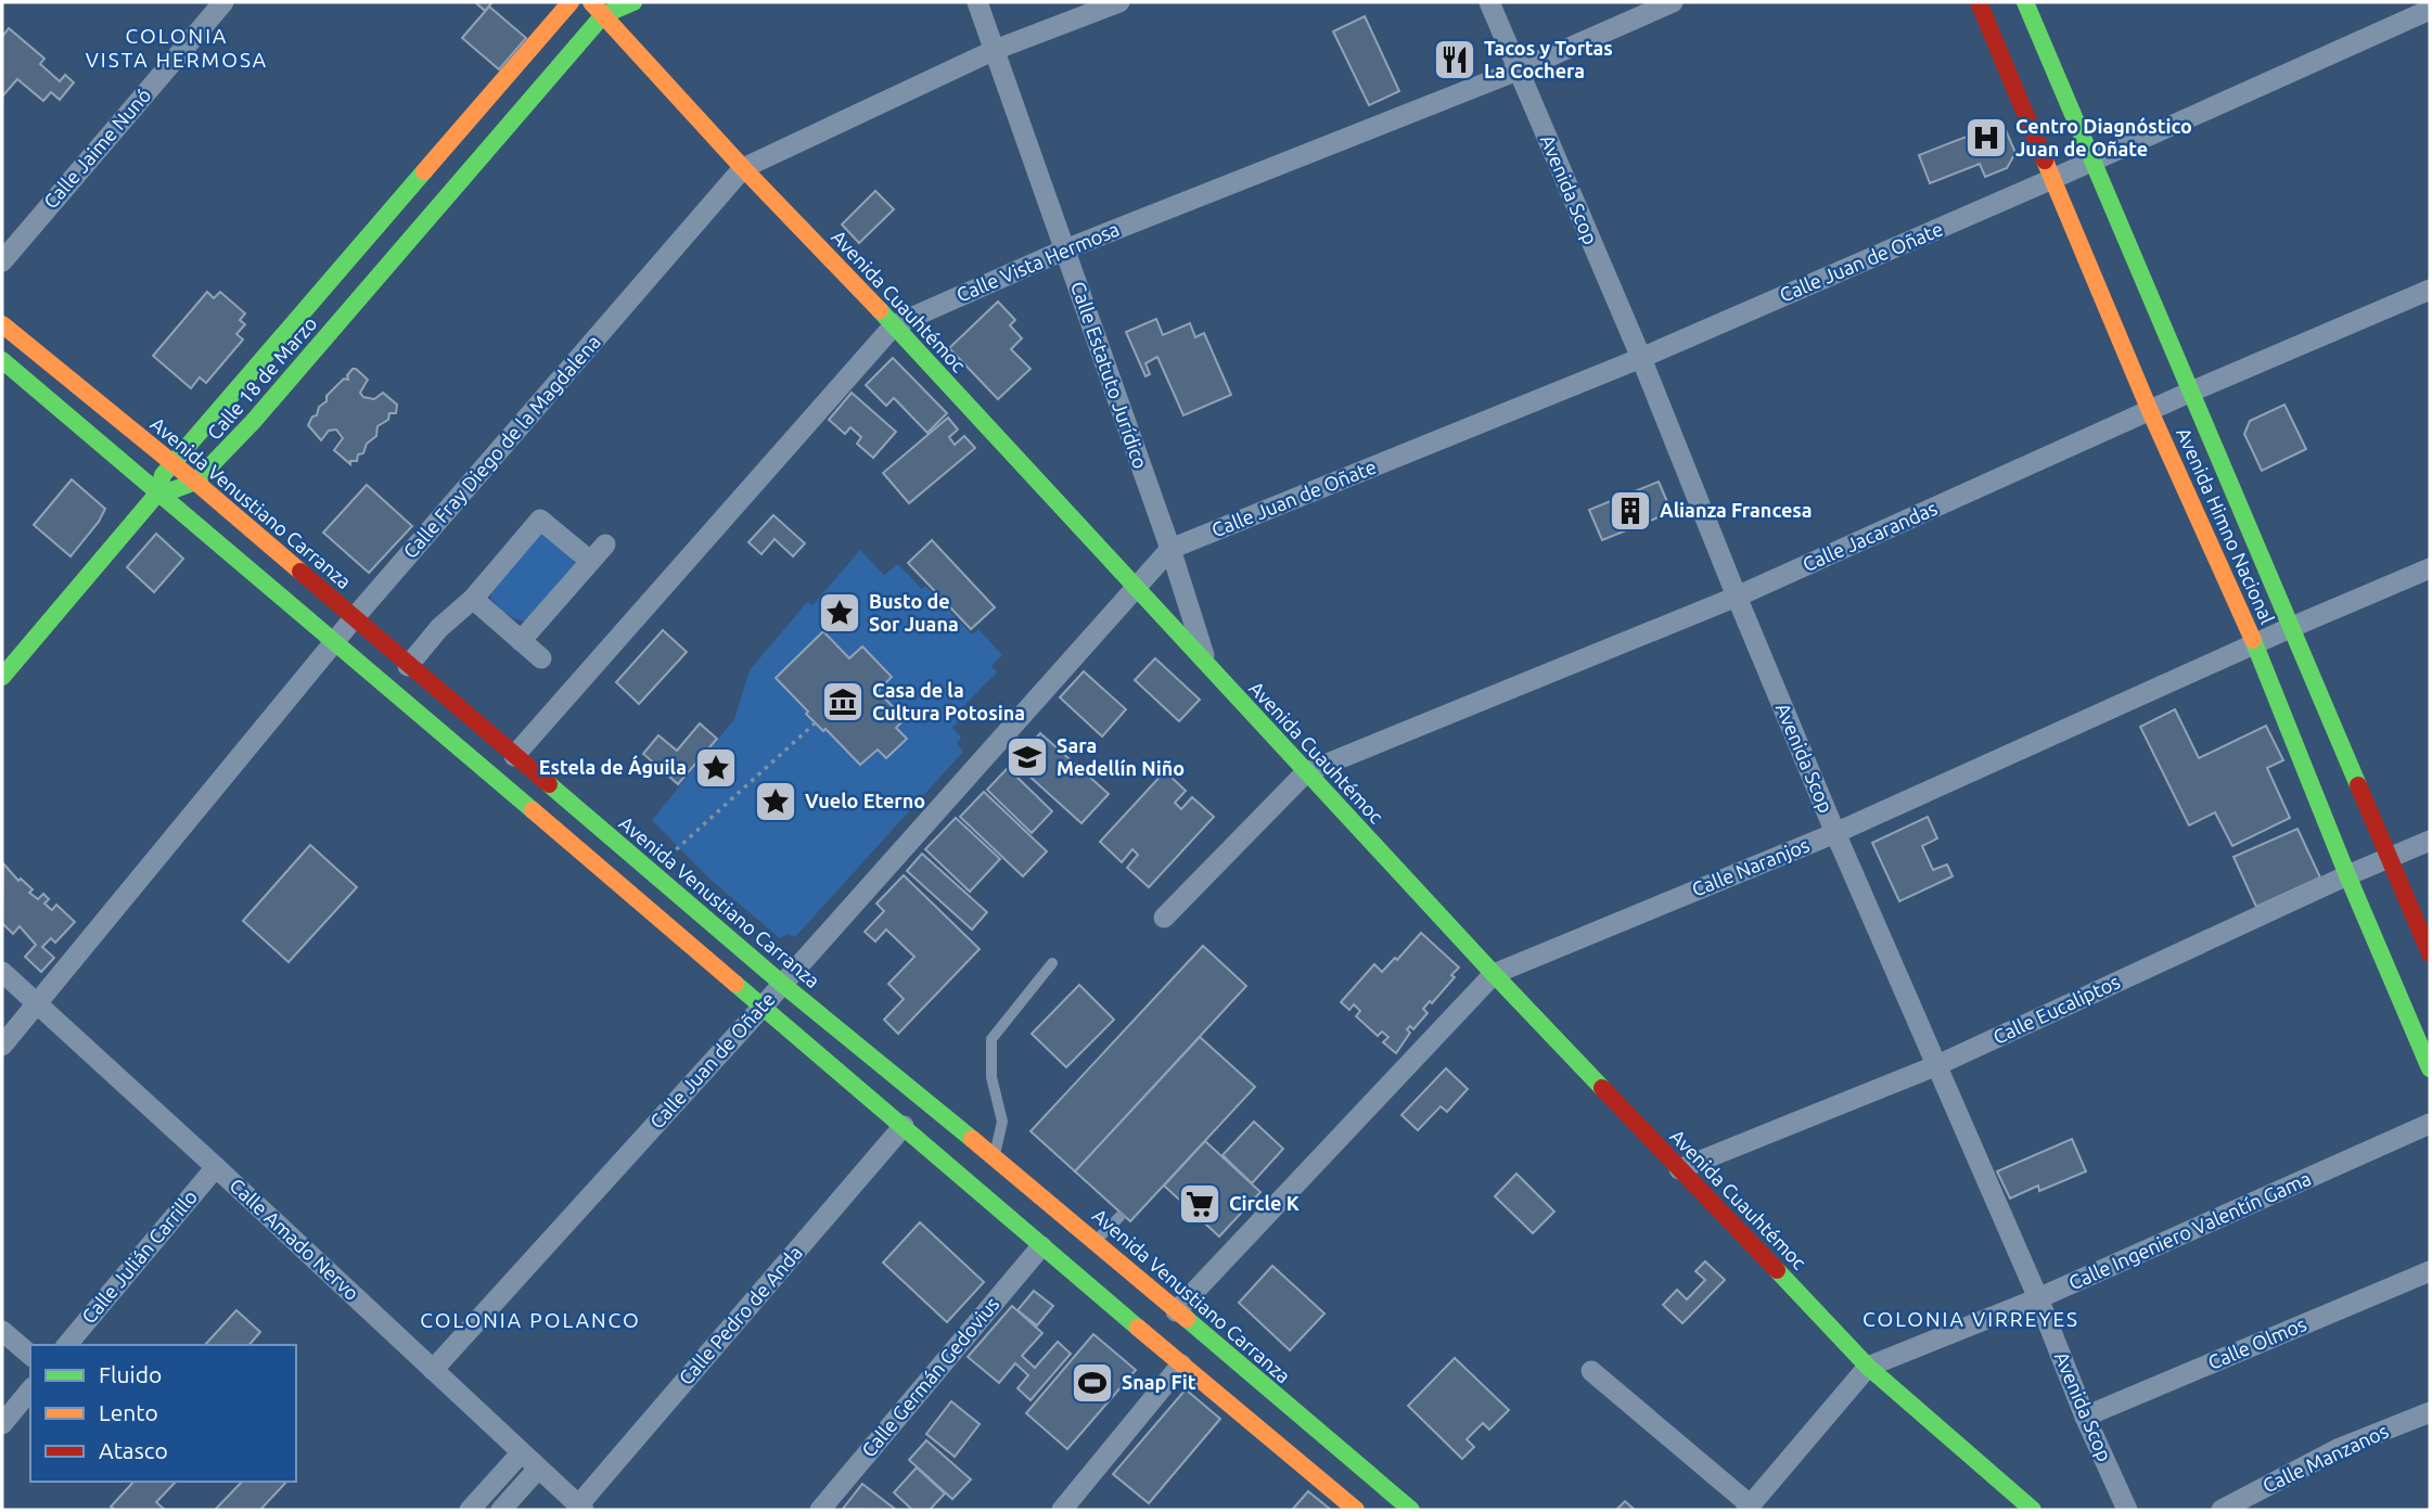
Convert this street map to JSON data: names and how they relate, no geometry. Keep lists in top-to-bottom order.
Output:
{
  "streets": {
    "main road": [
      "Avenida Cuauhtémoc",
      "Calle 18 de Marzo",
      "Avenida Venustiano Carranza",
      "Avenida Himno Nacional"
    ],
    "street": [
      "Calle Jaime Nunó",
      "Avenida Scop",
      "Calle Vista Hermosa",
      "Calle Juan de Oñate",
      "Calle Estatuto Jurídico",
      "Calle Fray Diego de la Magdalena",
      "Calle Jacarandas",
      "Calle Naranjos",
      "Calle Eucaliptos",
      "Calle Ingeniero Valentín Gama",
      "Calle Amado Nervo",
      "Calle Julián Carrillo",
      "Calle Pedro de Anda",
      "Calle Olmos",
      "Calle Germán Gedovius",
      "Calle Manzanos"
    ]
  },
  "crossings": [
    ["Avenida Scop", "Calle Vista Hermosa"],
    ["Avenida Scop", "Calle Juan de Oñate"],
    ["Avenida Scop", "Calle Jacarandas"],
    ["Avenida Scop", "Calle Naranjos"],
    ["Avenida Scop", "Calle Eucaliptos"],
    ["Avenida Scop", "Calle Ingeniero Valentín Gama"],
    ["Avenida Scop", "Calle Olmos"],
    ["Calle Vista Hermosa", "Avenida Cuauhtémoc"],
    ["Calle Vista Hermosa", "Calle Estatuto Jurídico"],
    ["Calle Vista Hermosa", "Avenida Venustiano Carranza"],
    ["Calle Juan de Oñate", "Avenida Cuauhtémoc"],
    ["Calle Juan de Oñate", "Calle Estatuto Jurídico"],
    ["Calle Juan de Oñate", "Avenida Venustiano Carranza"],
    ["Calle Juan de Oñate", "Avenida Himno Nacional"],
    ["Calle Juan de Oñate", "Calle Amado Nervo"],
    ["Avenida Cuauhtémoc", "Calle Estatuto Jurídico"],
    ["Avenida Cuauhtémoc", "Calle 18 de Marzo"],
    ["Avenida Cuauhtémoc", "Calle Fray Diego de la Magdalena"],
    ["Avenida Cuauhtémoc", "Calle Jacarandas"],
    ["Avenida Cuauhtémoc", "Calle Naranjos"],
    ["Avenida Cuauhtémoc", "Calle Eucaliptos"],
    ["Avenida Cuauhtémoc", "Calle Ingeniero Valentín Gama"],
    ["Calle Estatuto Jurídico", "Calle Fray Diego de la Magdalena"],
    ["Calle 18 de Marzo", "Avenida Venustiano Carranza"],
    ["Calle Fray Diego de la Magdalena", "Avenida Venustiano Carranza"],
    ["Calle Fray Diego de la Magdalena", "Calle Amado Nervo"],
    ["Avenida Venustiano Carranza", "Calle Naranjos"],
    ["Avenida Himno Nacional", "Calle Jacarandas"],
    ["Avenida Himno Nacional", "Calle Naranjos"],
    ["Avenida Himno Nacional", "Calle Eucaliptos"],
    ["Calle Amado Nervo", "Calle Julián Carrillo"],
    ["Calle Amado Nervo", "Calle Pedro de Anda"]
  ],
  "districts": ["COLONIA VISTA HERMOSA", "COLONIA VIRREYES", "COLONIA POLANCO"],
  "places": {
    "restaurant": ["Tacos y Tortas La Cochera"],
    "hospital": ["Centro Diagnóstico Juan de Oñate"],
    "building": ["Alianza Francesa"],
    "place": ["Busto de Sor Juana", "Estela de Águila", "Vuelo Eterno"],
    "museum": ["Casa de la Cultura Potosina"],
    "school or university": ["Sara Medellín Niño"],
    "supermarket": ["Circle K"],
    "sports": ["Snap Fit"]
  },
  "legend": ["Fluido", "Lento", "Atasco"]
}
